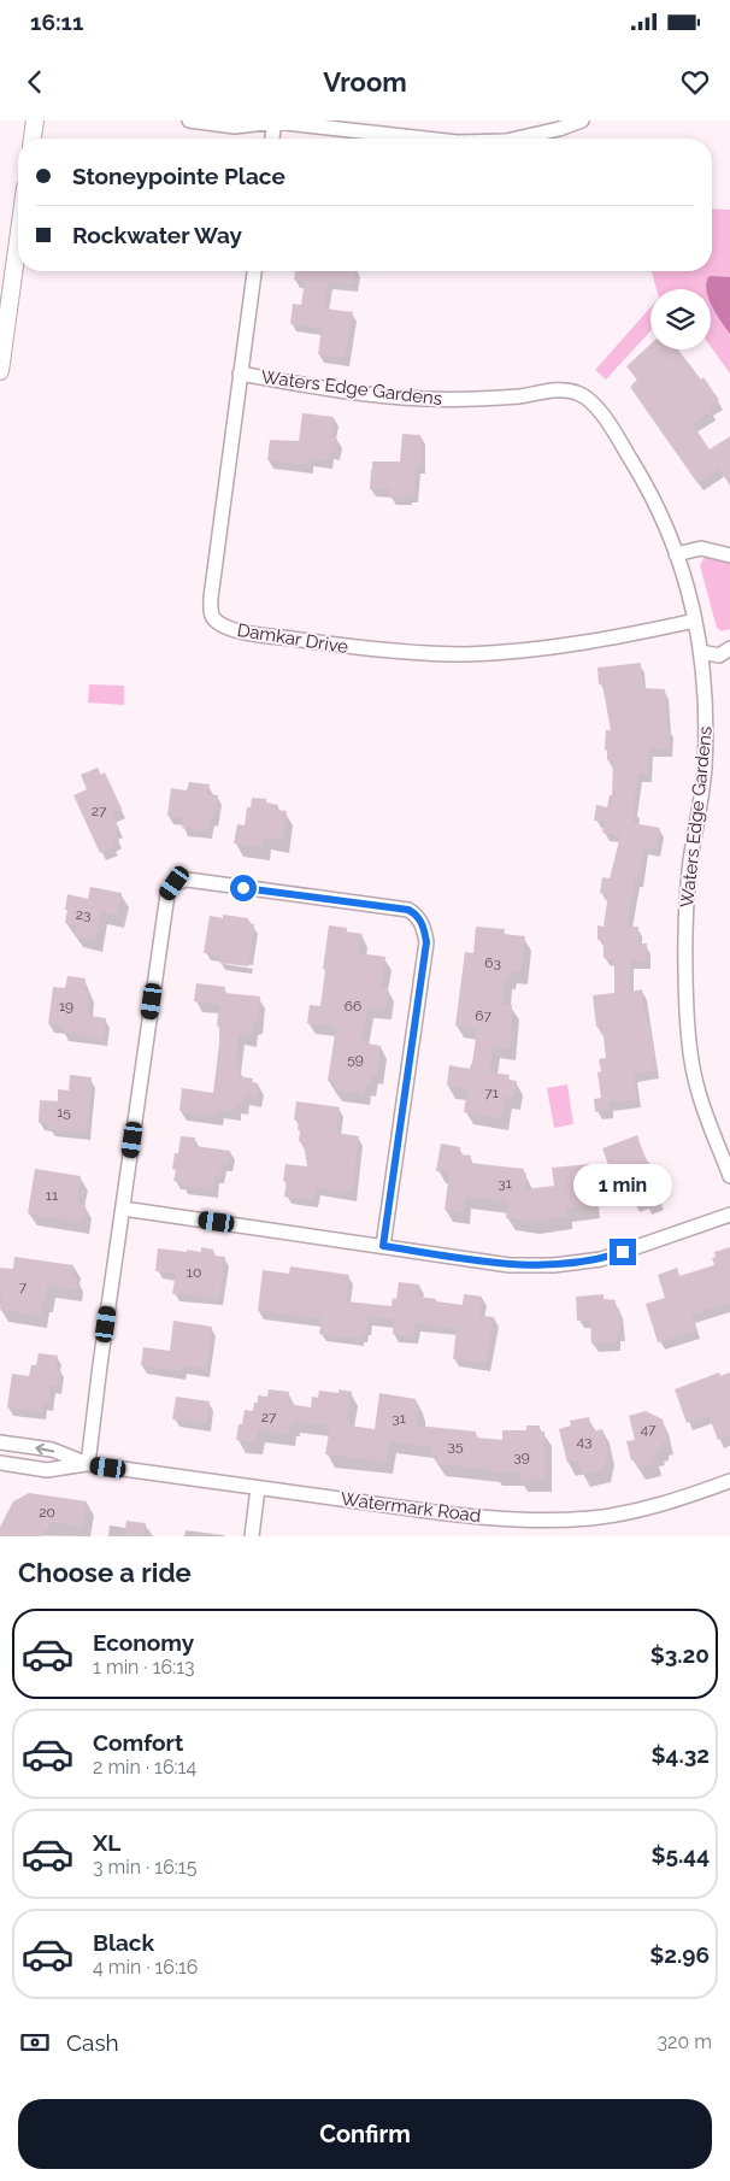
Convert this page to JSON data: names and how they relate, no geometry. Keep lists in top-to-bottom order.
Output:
{
  "streets": {
    "street": ["Waters Edge Gardens", "Damkar Drive", "Watermark Road"]
  },
  "crossings": [
    ["Waters Edge Gardens", "Damkar Drive"]
  ],
  "house_numbers": [
    "27",
    "23",
    "63",
    "19",
    "66",
    "67",
    "59",
    "71",
    "15",
    "31",
    "11",
    "10",
    "7",
    "27",
    "31",
    "47",
    "43",
    "35",
    "39",
    "20"
  ],
  "page": {
    "status": "16:11",
    "header": "Vroom",
    "banner": ["Stoneypointe Place", "Rockwater Way"],
    "bubble": "1 min",
    "heading": "Choose a ride",
    "list": [
      {
        "name": "Economy",
        "note": "1 min · 16:13",
        "value": "$3.20"
      },
      {
        "name": "Comfort",
        "note": "2 min · 16:14",
        "value": "$4.32"
      },
      {
        "name": "XL",
        "note": "3 min · 16:15",
        "value": "$5.44"
      },
      {
        "name": "Black",
        "note": "4 min · 16:16",
        "value": "$2.96"
      }
    ],
    "pay": ["Cash", "320 m"],
    "buttons": "Confirm"
  }
}
